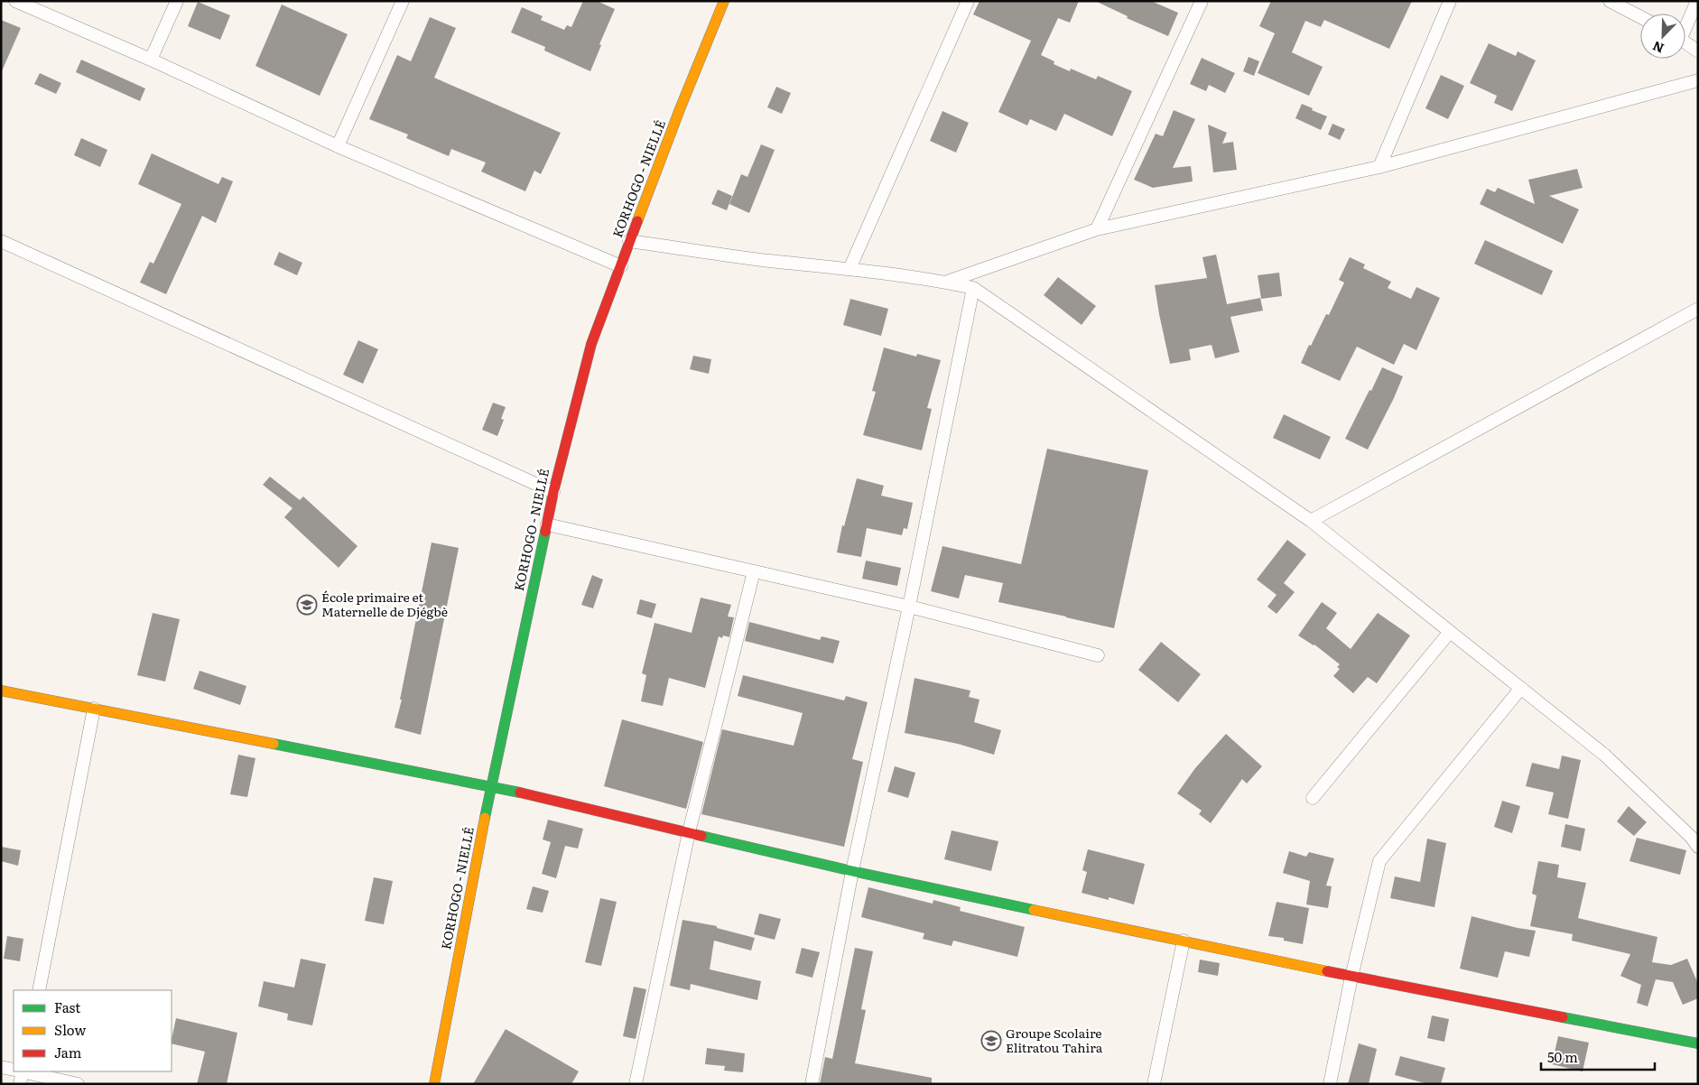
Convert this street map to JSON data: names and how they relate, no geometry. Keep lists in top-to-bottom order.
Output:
{
  "streets": {
    "street": ["KORHOGO - NIELLÉ"]
  },
  "places": {
    "school or university": ["École primaire et Maternelle de Djégbè", "Groupe Scolaire Elitratou Tahira"]
  },
  "legend": ["Fast", "Slow", "Jam"],
  "scale_bar": "50 m",
  "north": "bottom left"
}
